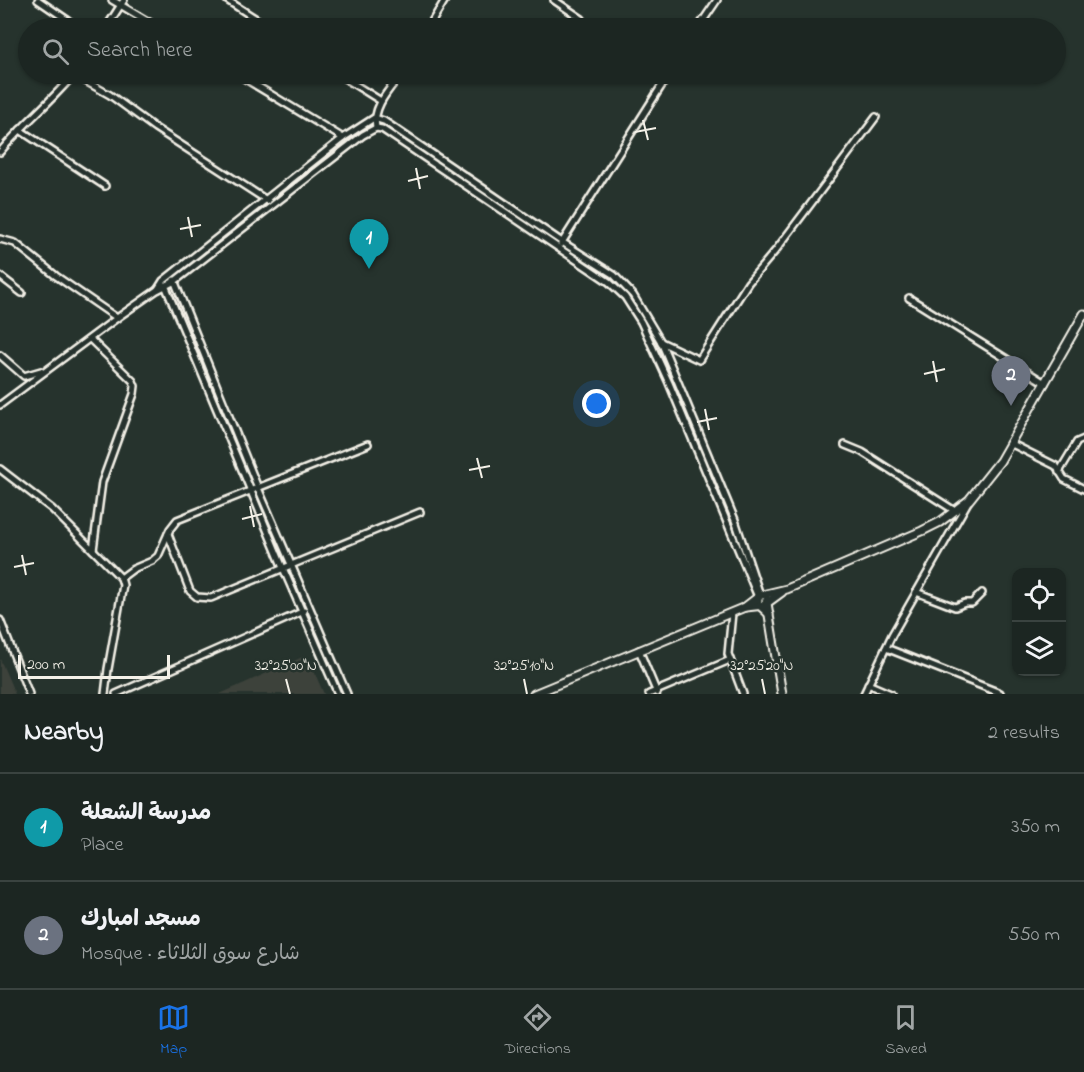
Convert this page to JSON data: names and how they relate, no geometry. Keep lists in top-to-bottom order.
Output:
{
  "scale_bar": "200 m",
  "page": {
    "search": "Search here",
    "pins": ["1", "2"],
    "scale": "200 m",
    "heading": ["Nearby", "2 results"],
    "list": [
      {
        "mark": "1",
        "name": "مدرسة الشعلة",
        "note": "Place",
        "value": "350 m"
      },
      {
        "mark": "2",
        "name": "مسجد امبارك",
        "note": "Mosque · شارع سوق الثلاثاء",
        "value": "550 m"
      }
    ],
    "nav": ["Map", "Directions", "Saved"]
  },
  "coordinates": ["32°25'00\"N", "32°25'10\"N", "32°25'20\"N"]
}
